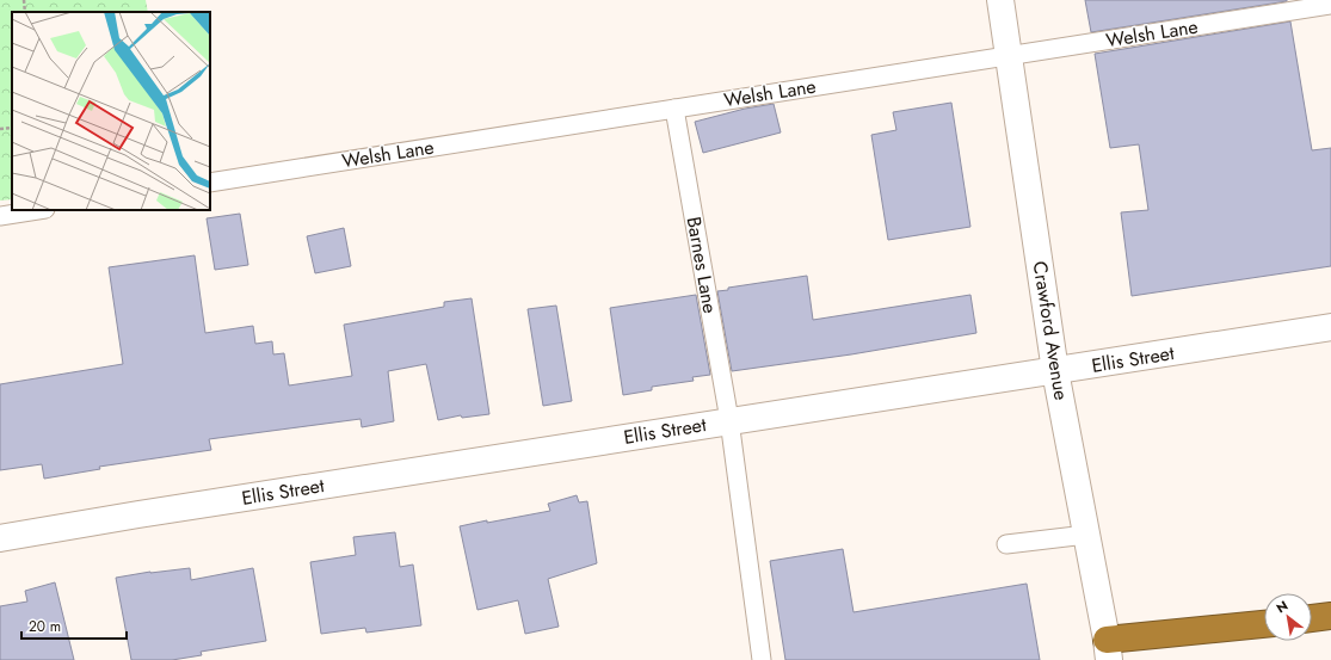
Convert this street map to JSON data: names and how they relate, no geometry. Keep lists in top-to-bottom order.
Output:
{
  "streets": {
    "street": ["Crawford Avenue", "Ellis Street"],
    "lane": ["Welsh Lane", "Barnes Lane"]
  },
  "crossings": [
    ["Welsh Lane", "Barnes Lane"],
    ["Welsh Lane", "Crawford Avenue"],
    ["Barnes Lane", "Ellis Street"],
    ["Crawford Avenue", "Ellis Street"]
  ],
  "scale_bar": "20 m",
  "north": "top left"
}
